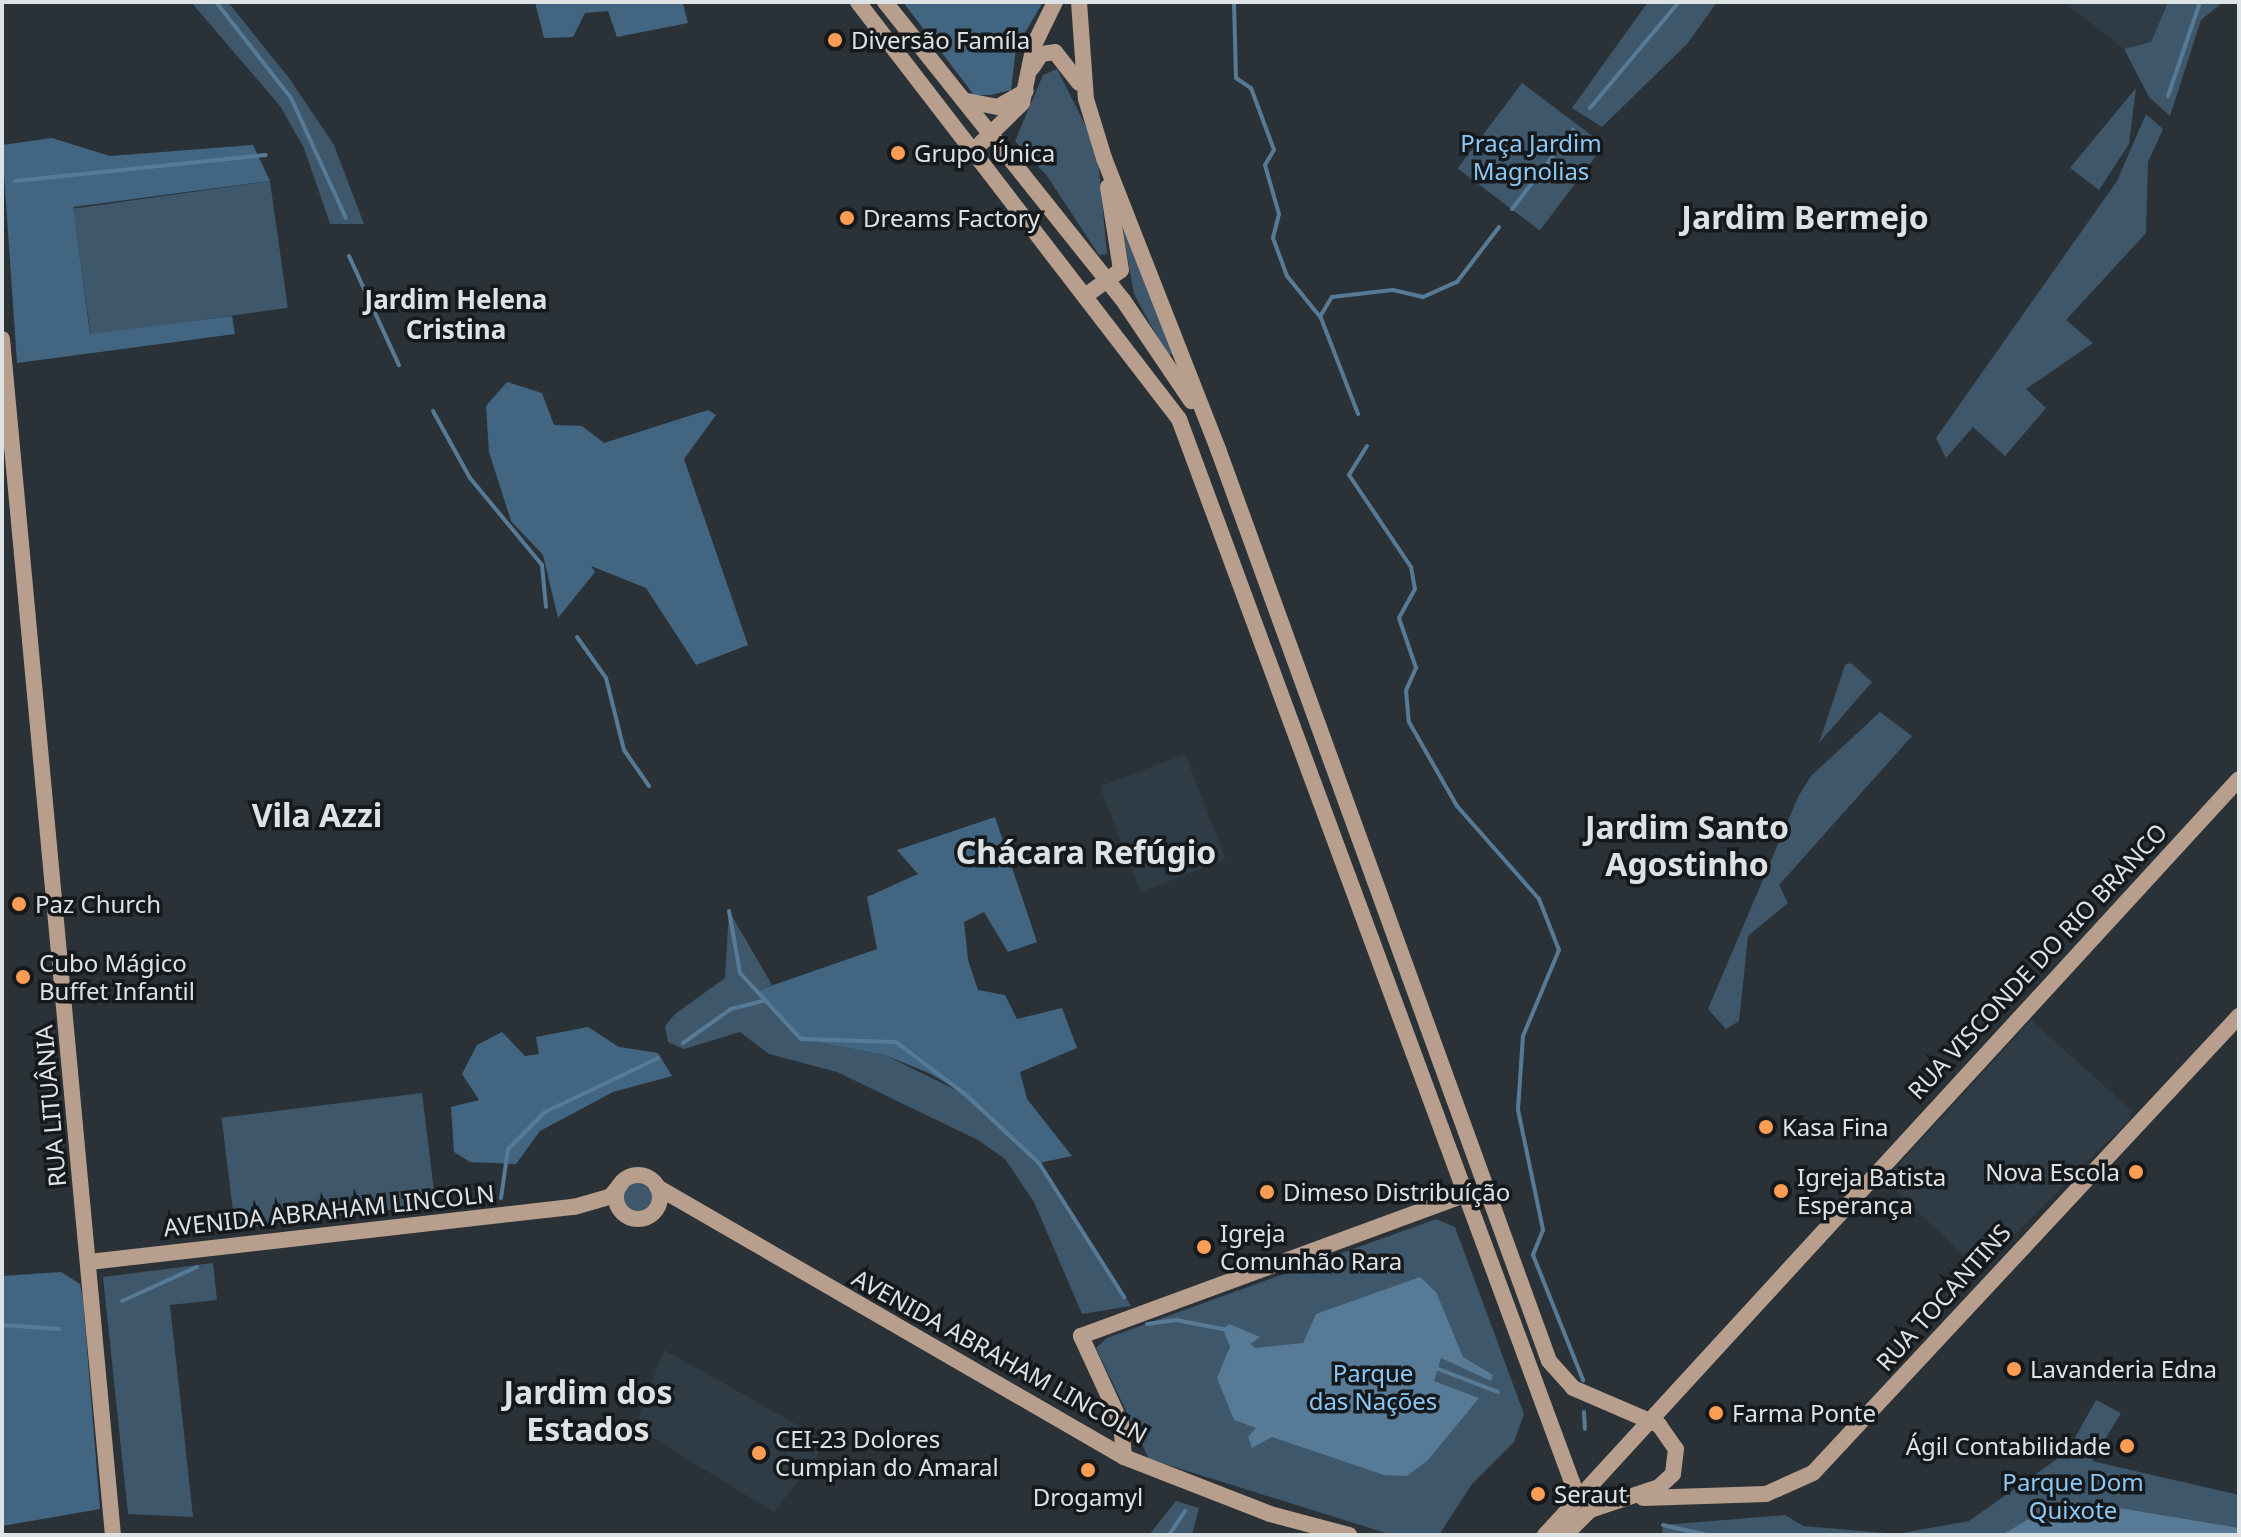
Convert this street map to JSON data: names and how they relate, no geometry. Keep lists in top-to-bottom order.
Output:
{
  "streets": {
    "main road": [
      "RUA VISCONDE DO RIO BRANCO",
      "RUA LITUÂNIA",
      "AVENIDA ABRAHAM LINCOLN",
      "RUA TOCANTINS"
    ]
  },
  "crossings": [
    ["RUA LITUÂNIA", "AVENIDA ABRAHAM LINCOLN"]
  ],
  "districts": [
    "Jardim Bermejo",
    "Jardim Helena Cristina",
    "Vila Azzi",
    "Jardim Santo Agostinho",
    "Chácara Refúgio",
    "Jardim dos Estados"
  ],
  "parks": ["Praça Jardim Magnolias", "Parque das Nações", "Parque Dom Quixote"],
  "places": [
    "Diversão Famíla",
    "Grupo Única",
    "Dreams Factory",
    "Paz Church",
    "Cubo Mágico Buffet Infantil",
    "Kasa Fina",
    "Nova Escola",
    "Igreja Batista Esperança",
    "Dimeso Distribuíção",
    "Igreja Comunhão Rara",
    "Lavanderia Edna",
    "Farma Ponte",
    "Ágil Contabilidade",
    "CEI-23 Dolores Cumpian do Amaral",
    "Drogamyl",
    "Seraut"
  ]
}
